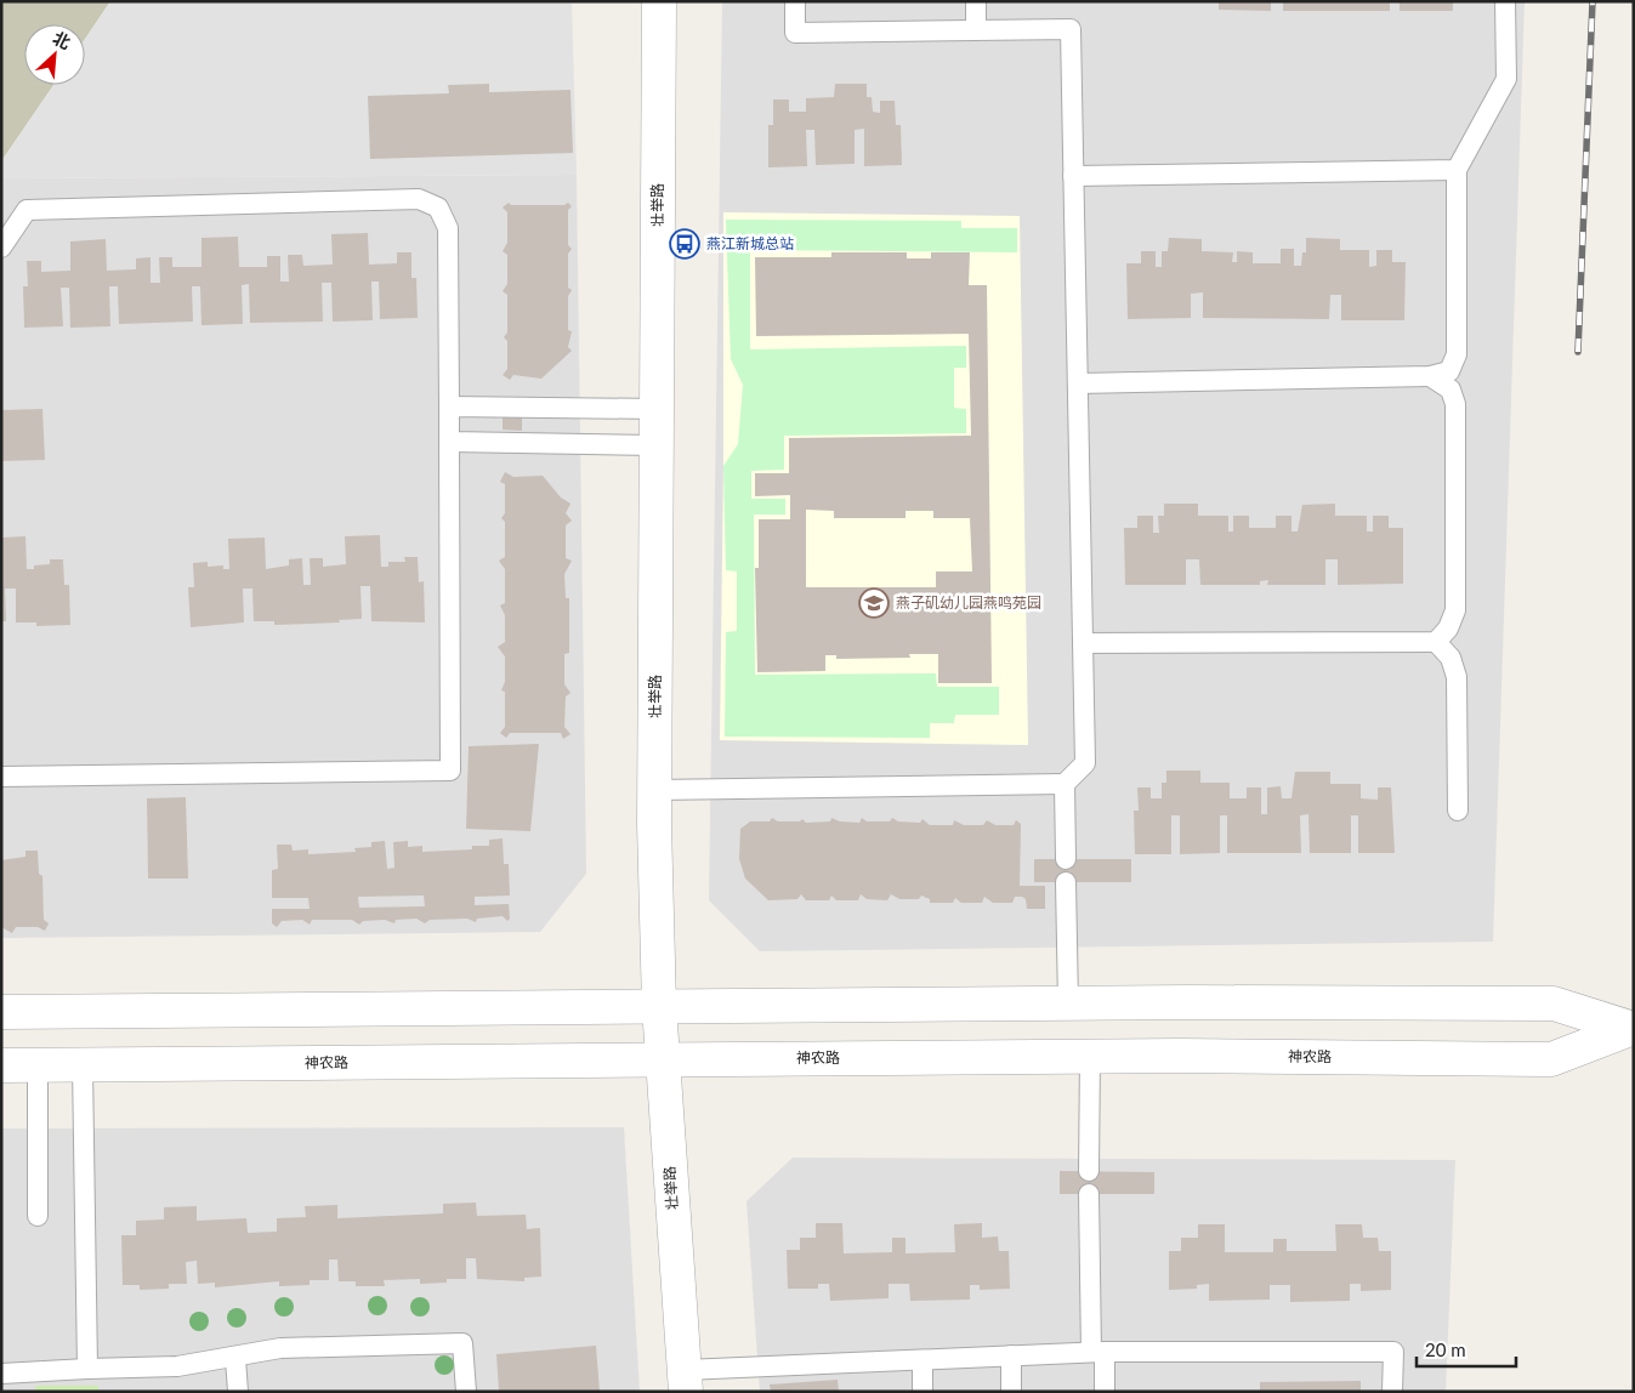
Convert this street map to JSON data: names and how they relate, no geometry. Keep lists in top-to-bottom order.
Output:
{
  "streets": {
    "street": ["壮举路", "神农路"]
  },
  "crossings": [
    ["壮举路", "神农路"]
  ],
  "places": {
    "bus stop": ["燕江新城总站"],
    "school or university": ["燕子矶幼儿园燕鸣苑园"]
  },
  "scale_bar": "20 m",
  "north": "top right"
}
